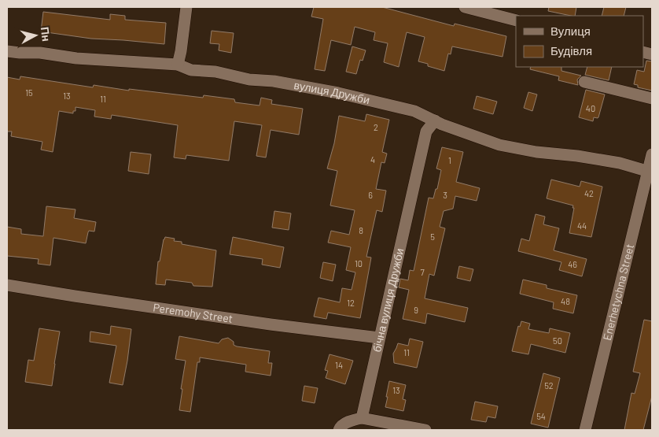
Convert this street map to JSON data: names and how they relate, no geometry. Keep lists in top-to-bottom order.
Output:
{
  "streets": {
    "street": [
      "вулиця Дружби",
      "Enerhetychna Street",
      "бічна вулиця Дружби",
      "Peremohy Street"
    ]
  },
  "crossings": [
    ["вулиця Дружби", "Enerhetychna Street"],
    ["вулиця Дружби", "бічна вулиця Дружби"],
    ["бічна вулиця Дружби", "Peremohy Street"]
  ],
  "house_numbers": [
    "15",
    "13",
    "11",
    "40",
    "2",
    "4",
    "1",
    "42",
    "6",
    "3",
    "44",
    "8",
    "5",
    "10",
    "46",
    "7",
    "48",
    "12",
    "9",
    "50",
    "11",
    "14",
    "52",
    "13",
    "54"
  ],
  "legend": ["Вулиця", "Будівля"],
  "north": "right"
}
